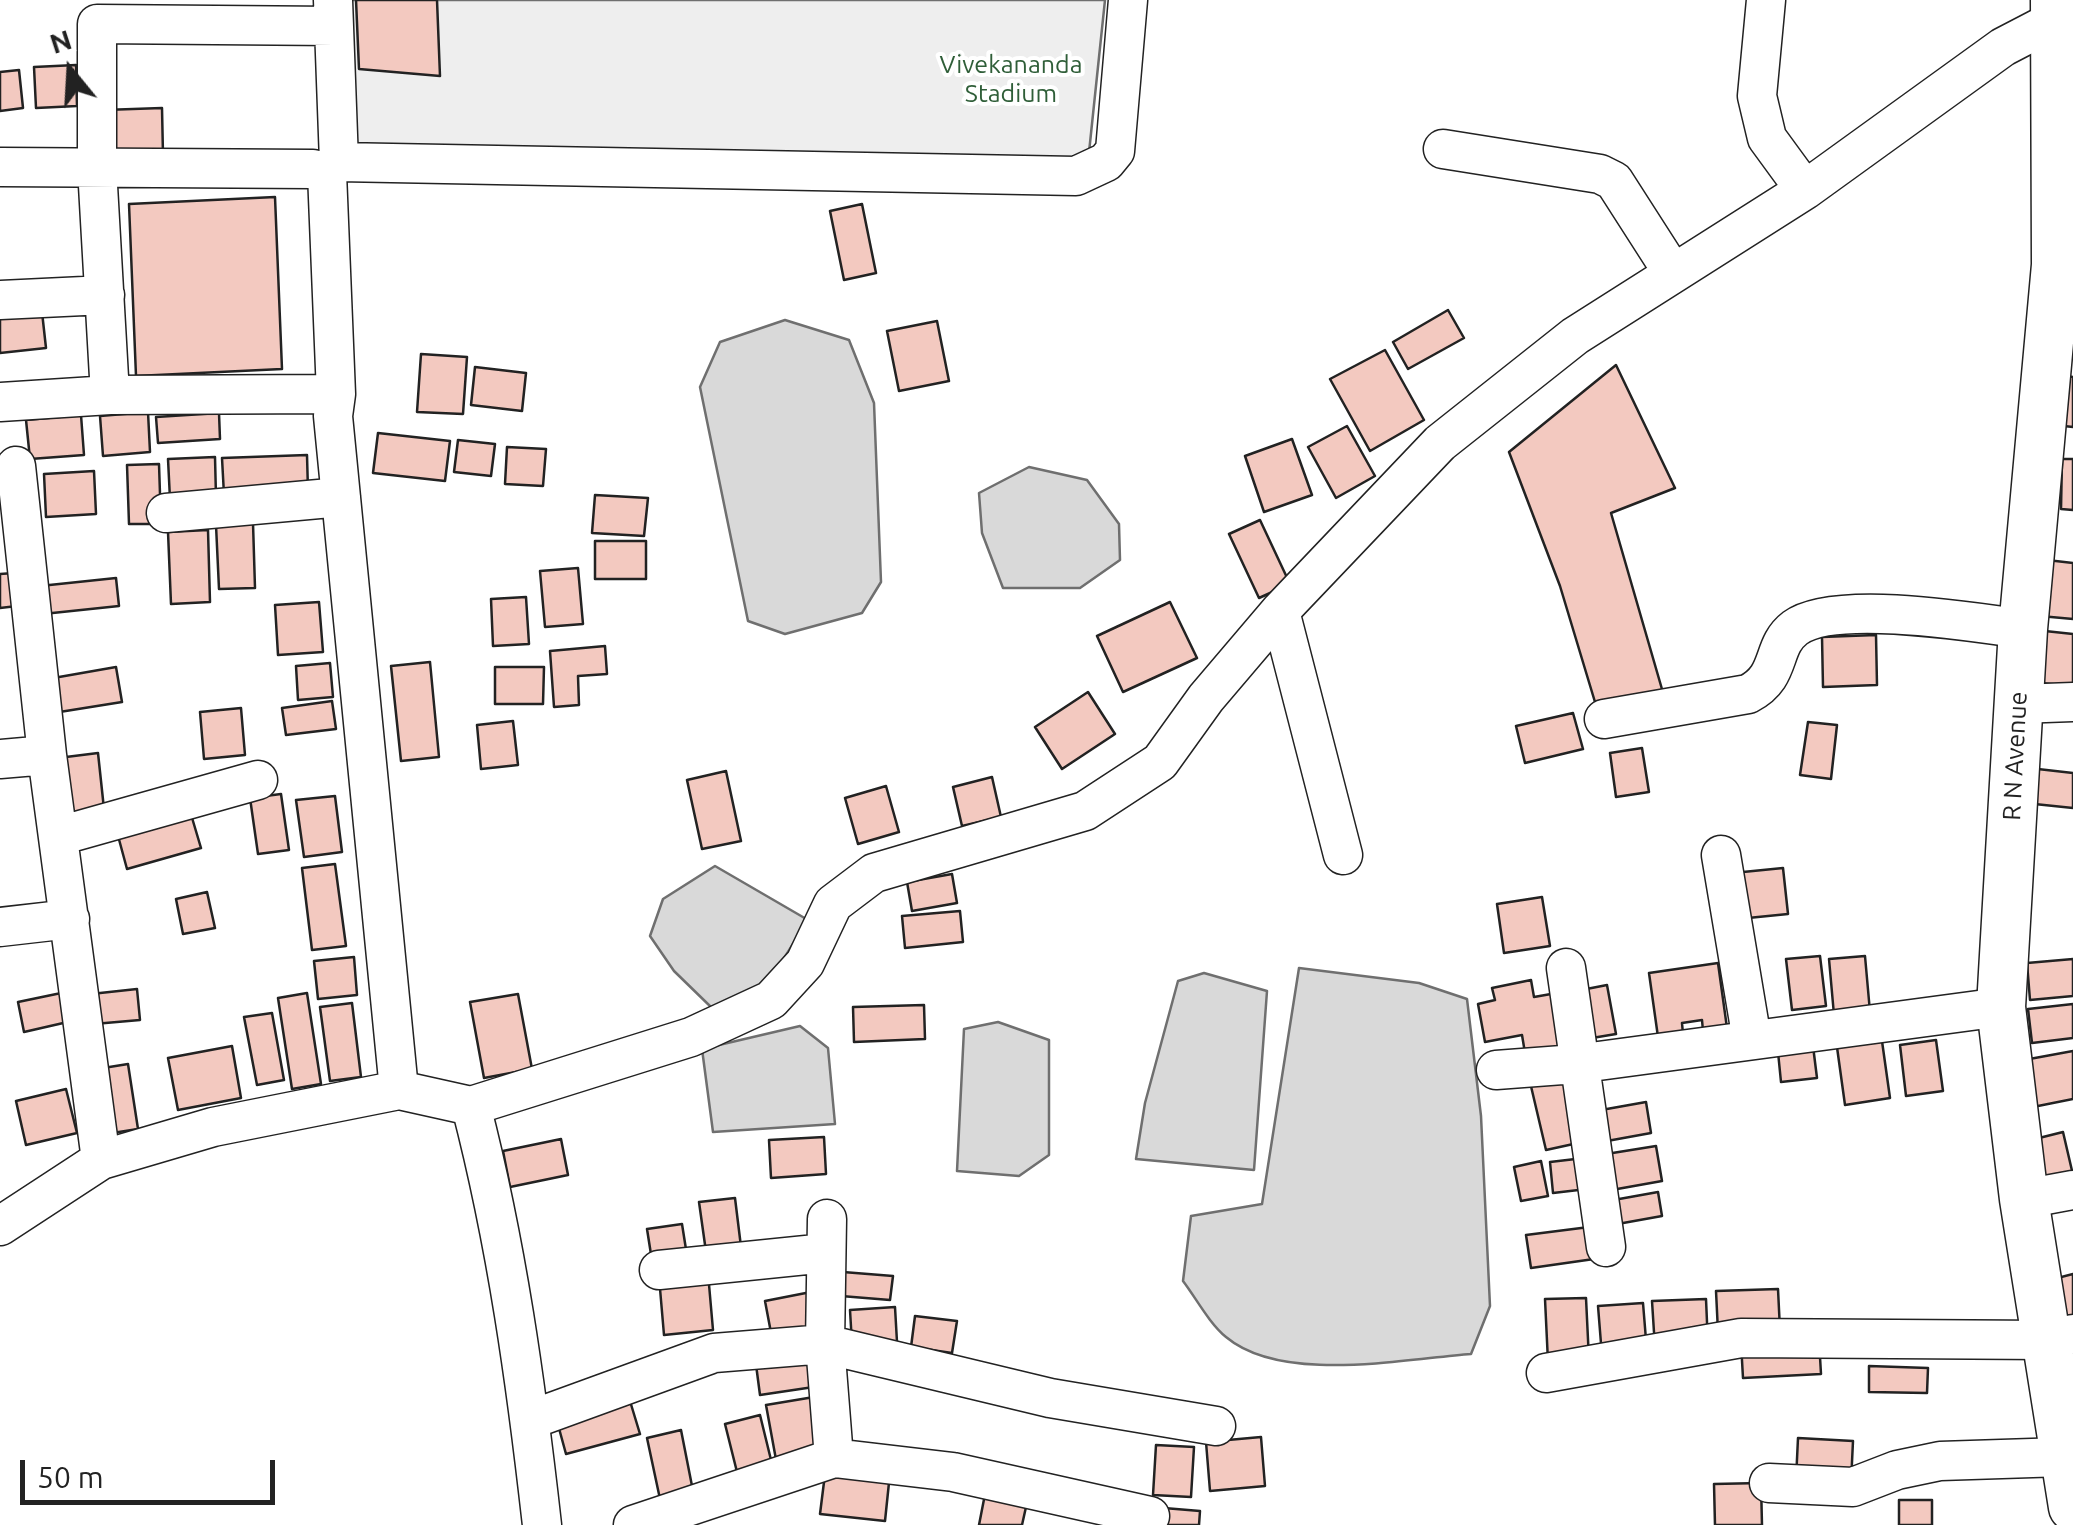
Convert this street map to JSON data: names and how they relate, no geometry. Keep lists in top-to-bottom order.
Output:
{
  "streets": {
    "main road": ["R N Avenue"]
  },
  "parks": ["Vivekananda Stadium"],
  "scale_bar": "50 m",
  "north": "top"
}
